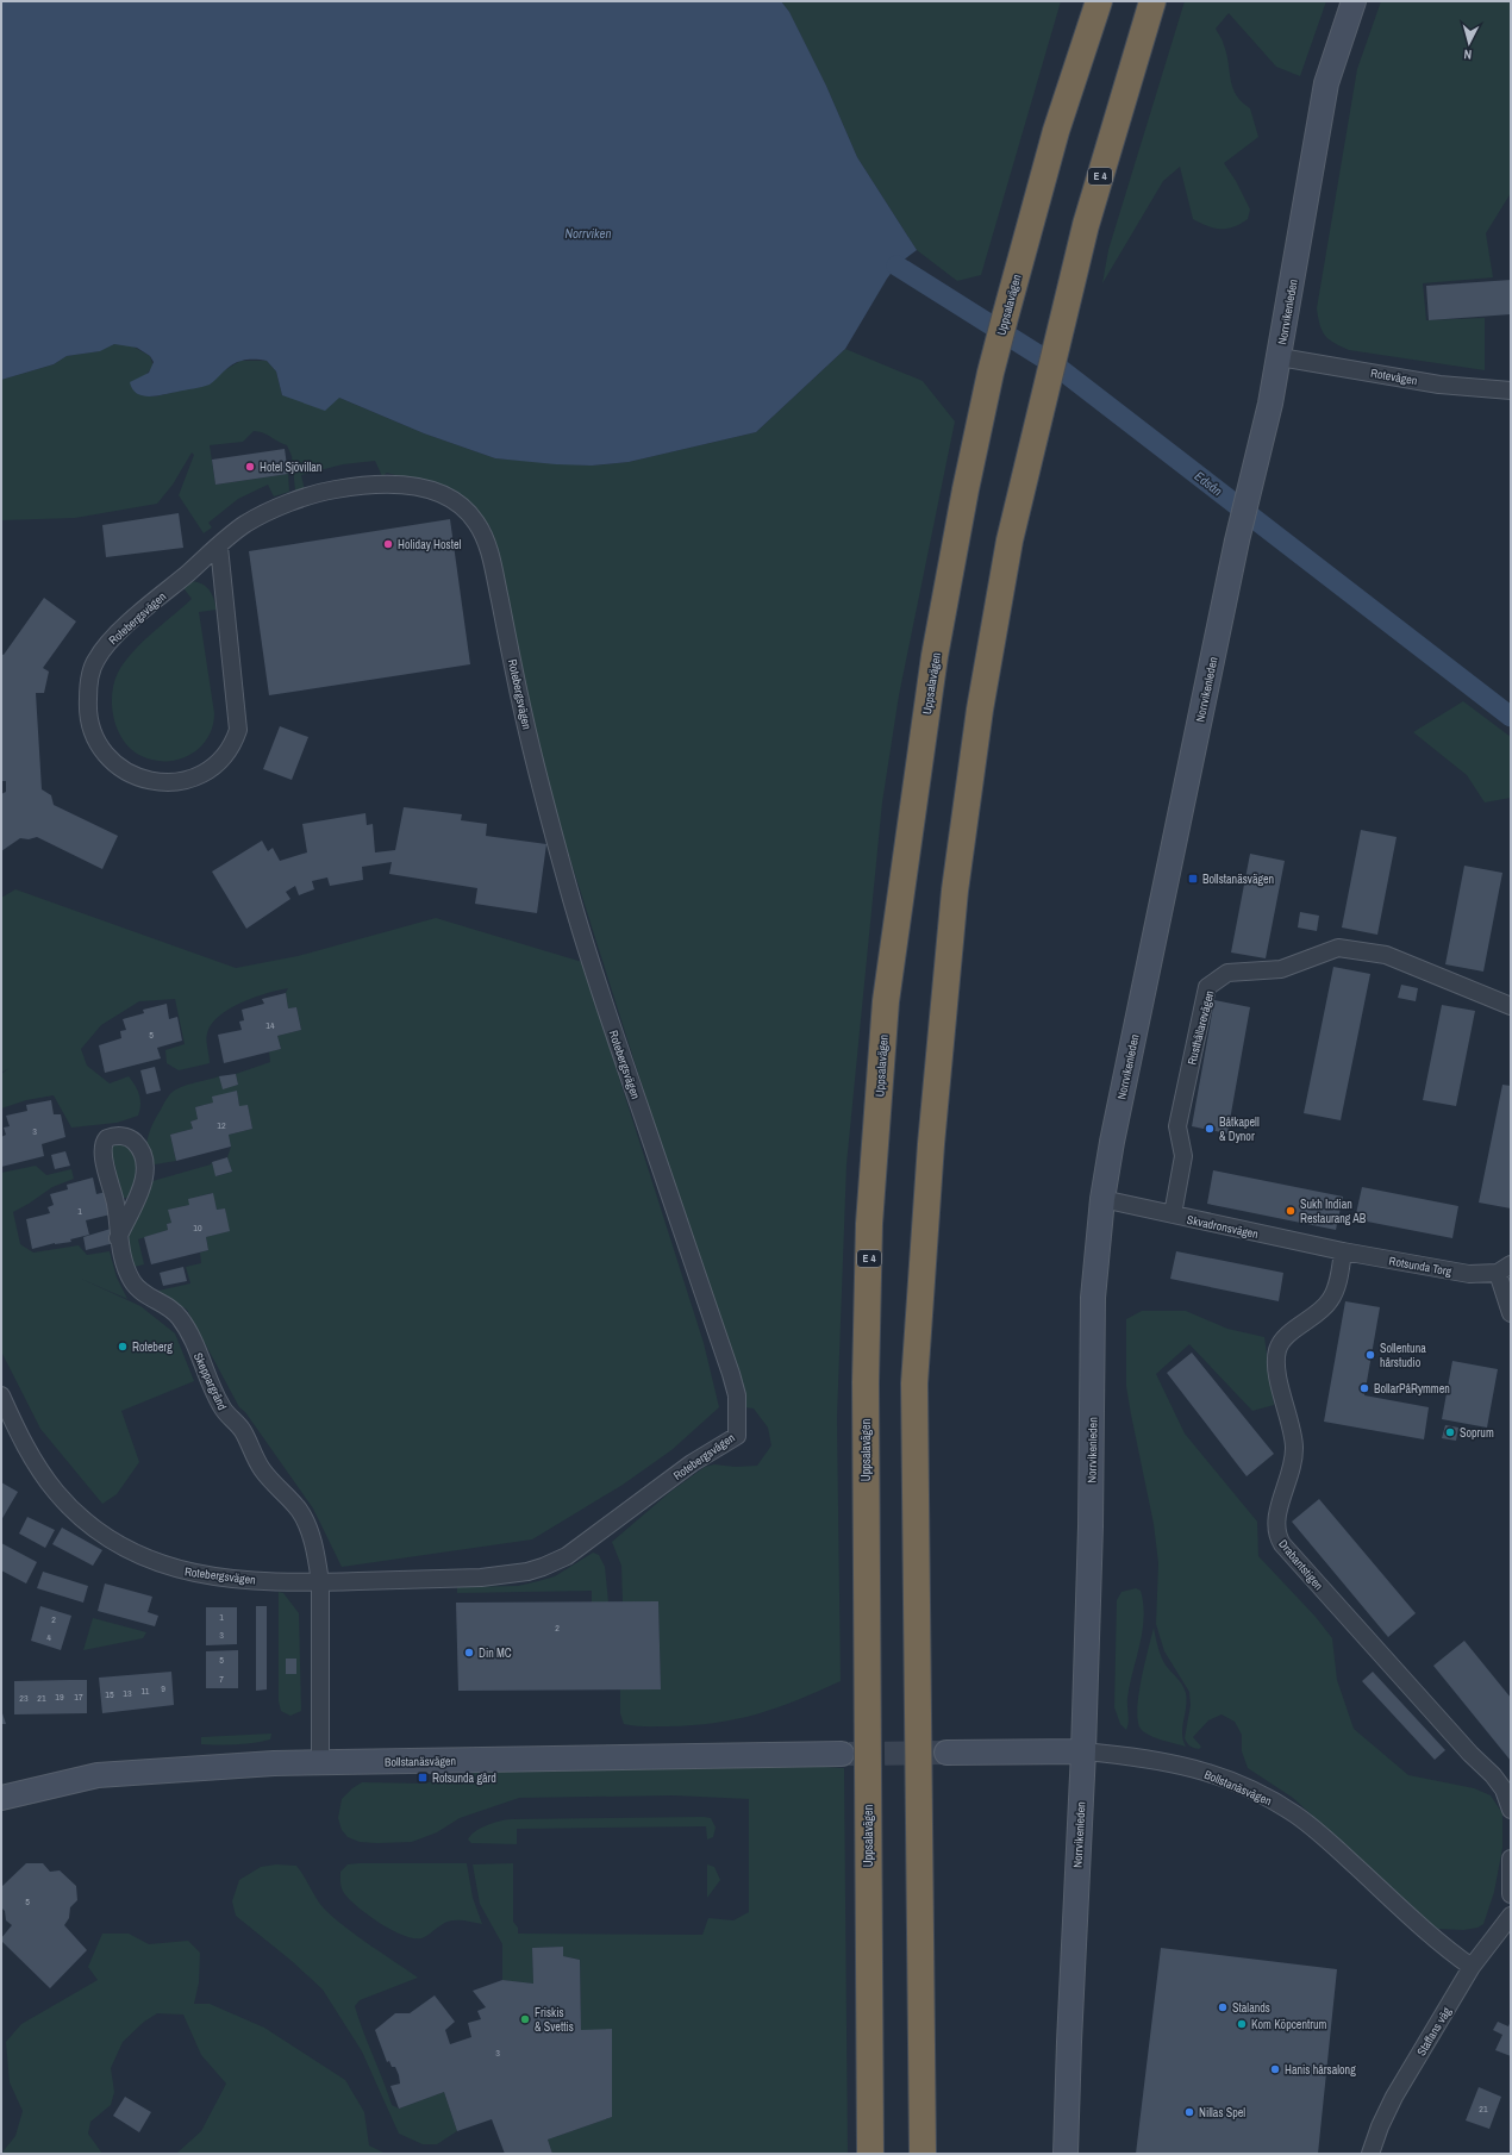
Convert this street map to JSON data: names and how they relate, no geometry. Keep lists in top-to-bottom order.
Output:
{
  "streets": {
    "highway": ["E 4", "Uppsalavägen"],
    "main road": ["Norrvikenleden", "Bollstanäsvägen"],
    "street": [
      "Rotevägen",
      "Rotebergsvägen",
      "Rusthållarevägen",
      "Skvadronsvägen",
      "Rotsunda Torg",
      "Skeppargränd",
      "Drabantstigen",
      "Staffans väg"
    ]
  },
  "crossings": [
    ["Norrvikenleden", "Rotevägen"],
    ["Norrvikenleden", "Skvadronsvägen"],
    ["Norrvikenleden", "Bollstanäsvägen"],
    ["Rotebergsvägen", "Skeppargränd"],
    ["Rusthållarevägen", "Skvadronsvägen"],
    ["Skvadronsvägen", "Rotsunda Torg"],
    ["Skvadronsvägen", "Drabantstigen"],
    ["Rotsunda Torg", "Drabantstigen"],
    ["Bollstanäsvägen", "Staffans väg"]
  ],
  "water": ["Norrviken", "Edsån"],
  "places": {
    "other": [
      "Hotel Sjövillan",
      "Holiday Hostel",
      "Båtkapell & Dynor",
      "Sukh Indian Restaurang AB",
      "Roteberg",
      "Sollentuna hårstudio",
      "BollarPåRymmen",
      "Soprum",
      "Din MC",
      "Stalands",
      "Friskis & Svettis",
      "Kom Köpcentrum",
      "Hanis hårsalong",
      "Nillas Spel"
    ],
    "transit": ["Bollstanäsvägen", "Rotsunda gård"]
  },
  "house_numbers": [
    "14",
    "5",
    "12",
    "3",
    "1",
    "10",
    "1",
    "2",
    "2",
    "3",
    "4",
    "5",
    "7",
    "9",
    "11",
    "13",
    "15",
    "19",
    "17",
    "23",
    "21",
    "5",
    "3",
    "21"
  ],
  "north": "bottom"
}
